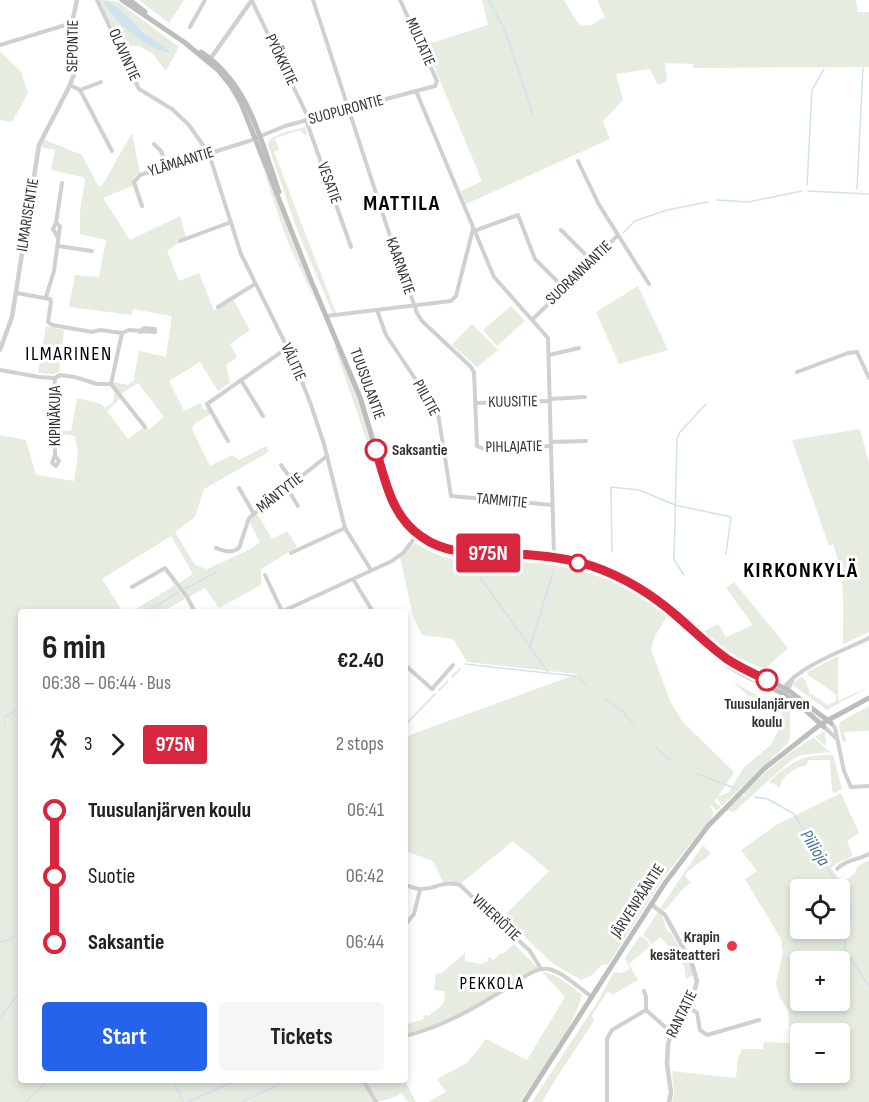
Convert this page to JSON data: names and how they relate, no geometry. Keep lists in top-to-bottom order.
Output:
{
  "streets": {
    "main road": ["TUUSULANTIE", "JÄRVENPÄÄNTIE"],
    "street": [
      "MULTATIE",
      "SEPONTIE",
      "OLAVINTIE",
      "PYÖKKITIE",
      "SUOPURONTIE",
      "YLÄMAANTIE",
      "VESATIE",
      "ILMARISENTIE",
      "KAARNATIE",
      "SUORANNANTIE",
      "VÄLITIE",
      "PIILITIE",
      "KUUSITIE",
      "KIPINÄKUJA",
      "PIHLAJATIE",
      "MÄNTYTIE",
      "TAMMITIE",
      "VIHERIÖTIE",
      "RANTATIE"
    ]
  },
  "crossings": [
    ["MULTATIE", "SUOPURONTIE"],
    ["SEPONTIE", "ILMARISENTIE"],
    ["OLAVINTIE", "YLÄMAANTIE"],
    ["OLAVINTIE", "VÄLITIE"],
    ["PYÖKKITIE", "SUOPURONTIE"],
    ["PYÖKKITIE", "VESATIE"],
    ["SUOPURONTIE", "YLÄMAANTIE"],
    ["SUOPURONTIE", "VESATIE"],
    ["SUOPURONTIE", "KAARNATIE"],
    ["SUOPURONTIE", "TUUSULANTIE"],
    ["YLÄMAANTIE", "VÄLITIE"],
    ["YLÄMAANTIE", "TUUSULANTIE"],
    ["KAARNATIE", "KUUSITIE"],
    ["KAARNATIE", "PIHLAJATIE"],
    ["VÄLITIE", "MÄNTYTIE"],
    ["TUUSULANTIE", "JÄRVENPÄÄNTIE"],
    ["PIILITIE", "TAMMITIE"],
    ["JÄRVENPÄÄNTIE", "RANTATIE"]
  ],
  "districts": [
    "MATTILA",
    "ILMARINEN",
    "KIRKONKYLÄ",
    "PEKKOLA"
  ],
  "water": ["Piilioja"],
  "places": ["Saksantie", "Tuusulanjärven koulu", "Krapin kesäteatteri"],
  "lines": ["bus line 975N"],
  "page": {
    "on_map": "975N",
    "heading": ["6 min", "06:38 – 06:44 · Bus", "€2.40"],
    "legs": ["3", "975N", "2 stops"],
    "list": [
      {
        "name": "Tuusulanjärven koulu",
        "value": "06:41"
      },
      {
        "name": "Suotie",
        "value": "06:42"
      },
      {
        "name": "Saksantie",
        "value": "06:44"
      }
    ],
    "map_buttons": ["+", "−"],
    "buttons": ["Start", "Tickets"]
  }
}
